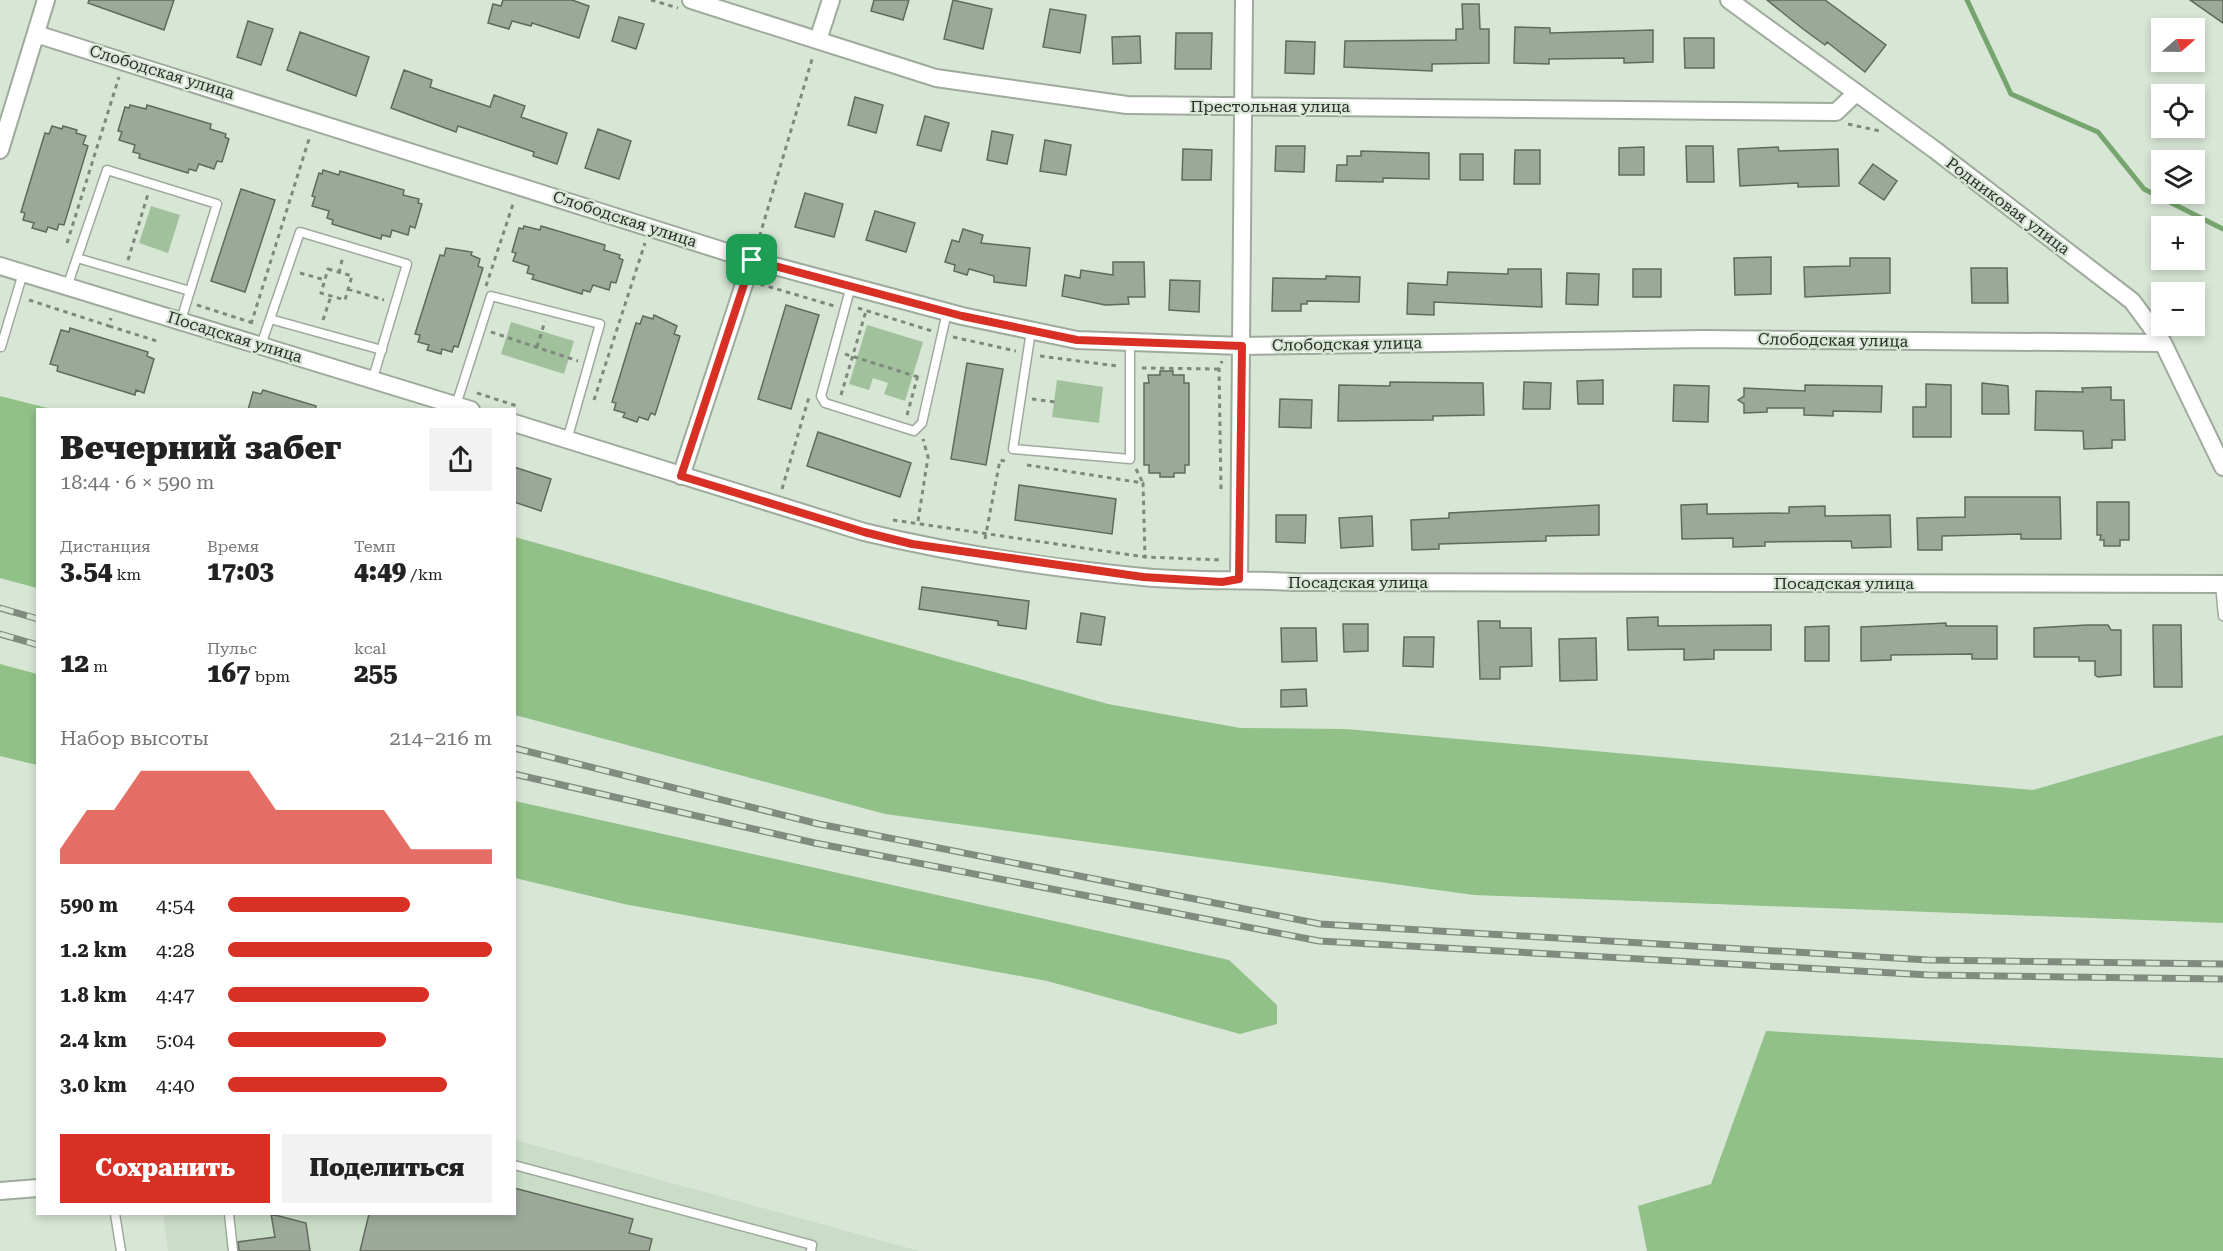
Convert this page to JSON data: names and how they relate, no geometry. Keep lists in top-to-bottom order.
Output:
{
  "streets": {
    "street": [
      "Слободская улица",
      "Престольная улица",
      "Родниковая улица",
      "Посадская улица"
    ]
  },
  "crossings": [
    ["Слободская улица", "Родниковая улица"],
    ["Престольная улица", "Родниковая улица"]
  ],
  "north": "right",
  "page": {
    "map_buttons": ["+", "−"],
    "heading": ["Вечерний забег", "18:44 · 6 × 590 m"],
    "stats": [
      ["Дистанция", "3.54 km"],
      ["Время", "17:03"],
      ["Темп", "4:49 /km"],
      ["12 m"],
      ["Пульс", "167 bpm"],
      ["kcal", "255"]
    ],
    "chart": ["Набор высоты", "214–216 m"],
    "list": [
      {
        "name": "590 m",
        "note": "4:54"
      },
      {
        "name": "1.2 km",
        "note": "4:28"
      },
      {
        "name": "1.8 km",
        "note": "4:47"
      },
      {
        "name": "2.4 km",
        "note": "5:04"
      },
      {
        "name": "3.0 km",
        "note": "4:40"
      }
    ],
    "buttons": ["Сохранить", "Поделиться"]
  }
}
